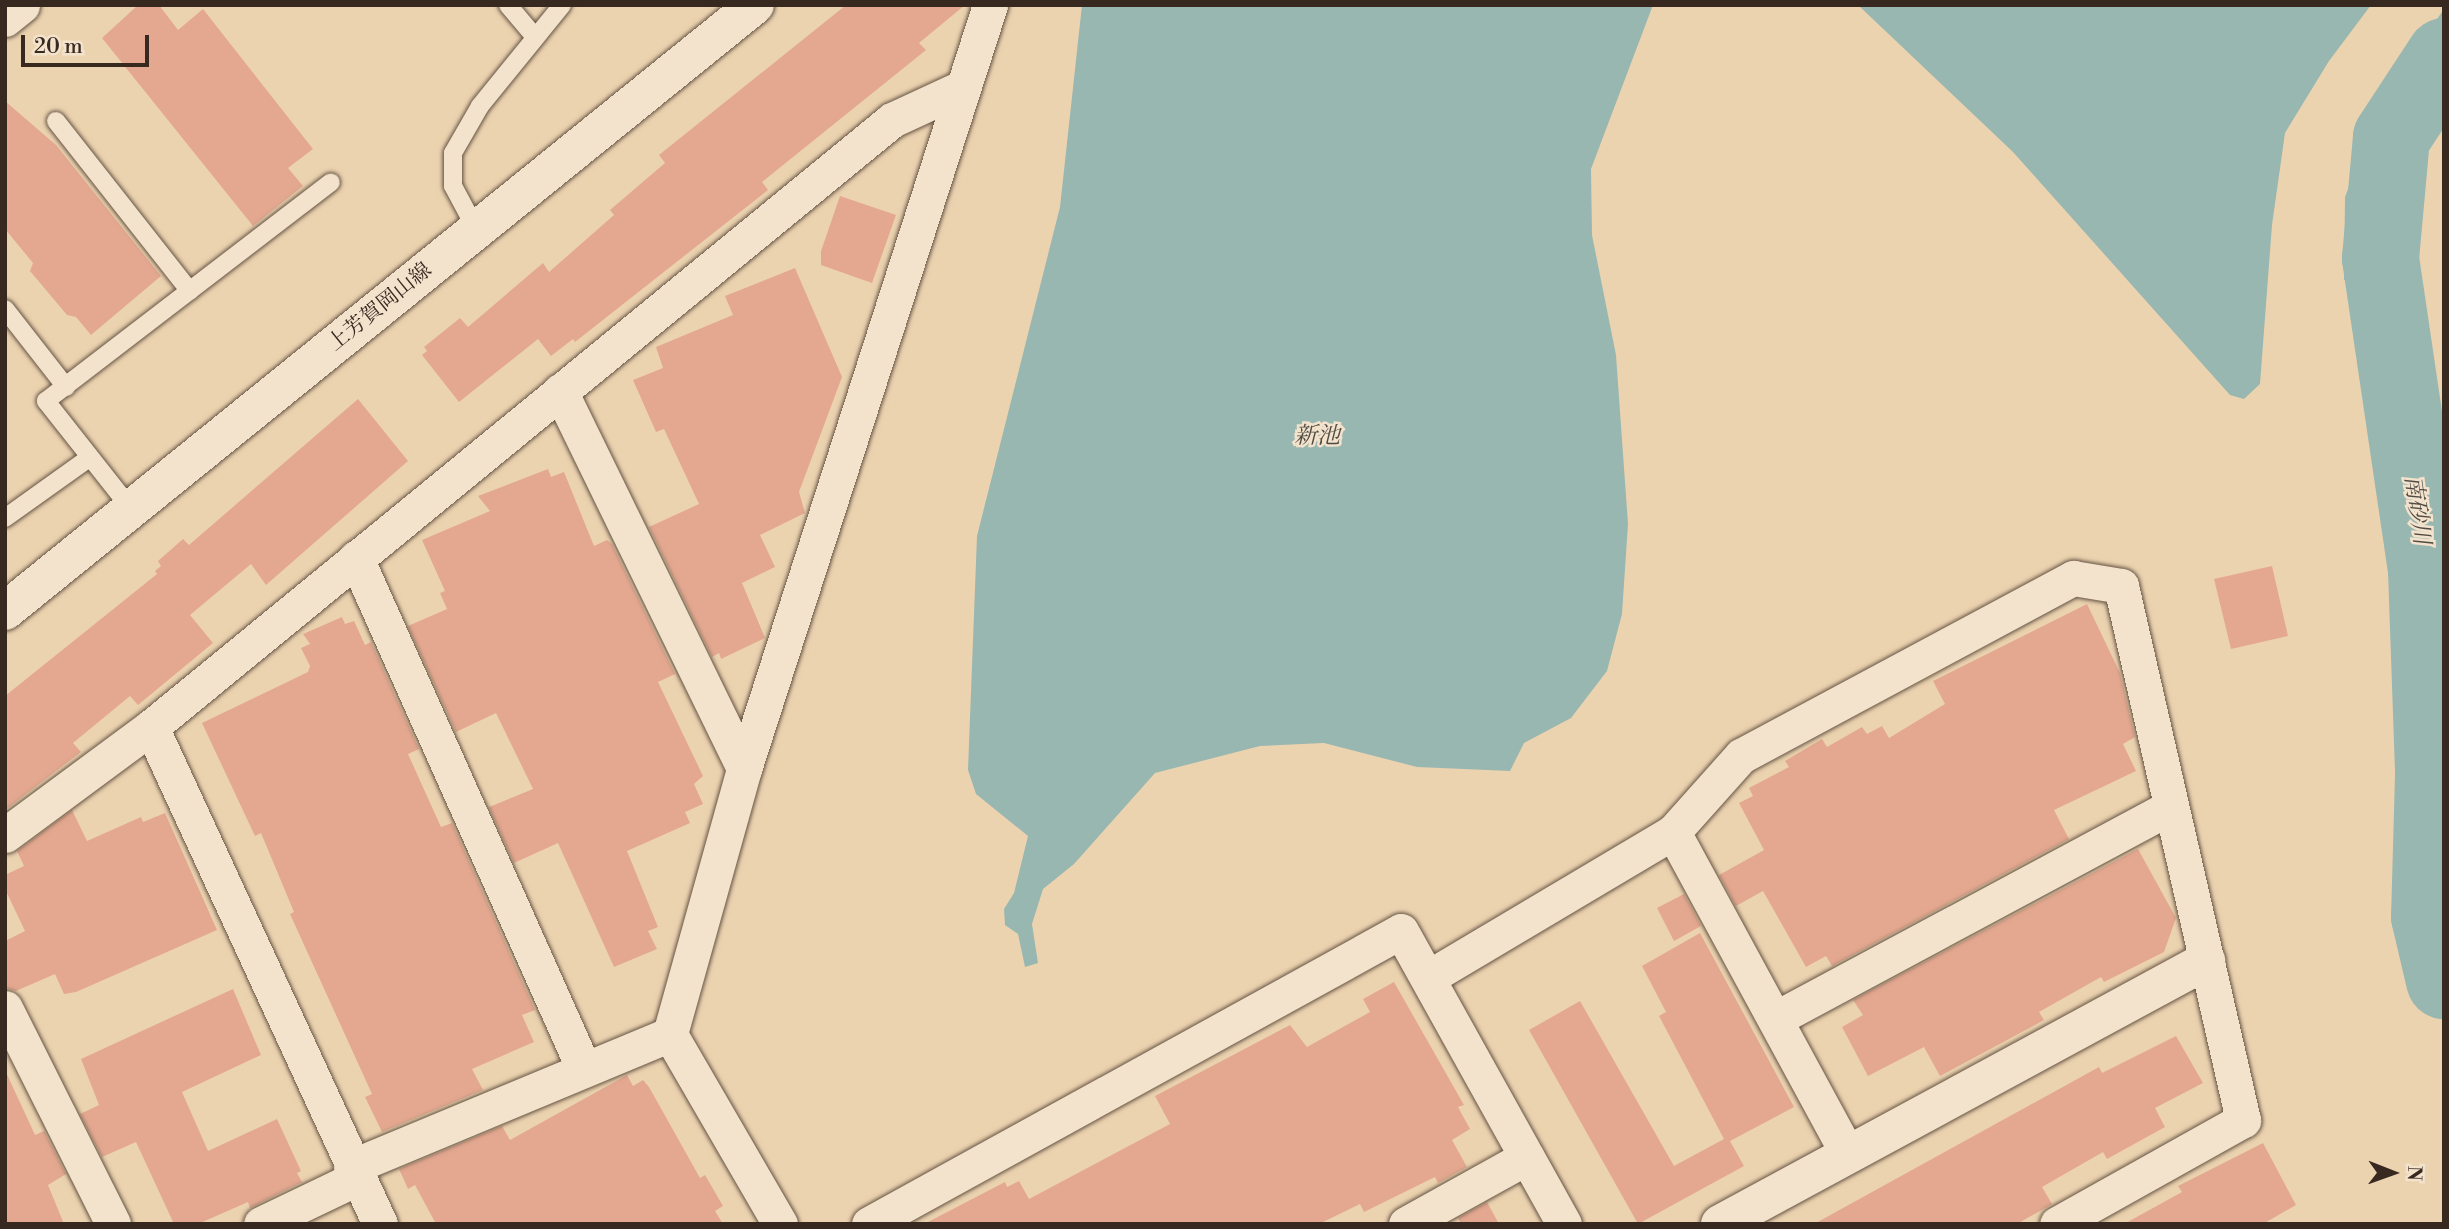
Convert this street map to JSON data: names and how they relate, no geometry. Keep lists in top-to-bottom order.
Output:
{
  "streets": {
    "main road": ["上芳賀岡山線"]
  },
  "water": ["新池", "南砂川"],
  "scale_bar": "20 m",
  "north": "right"
}
